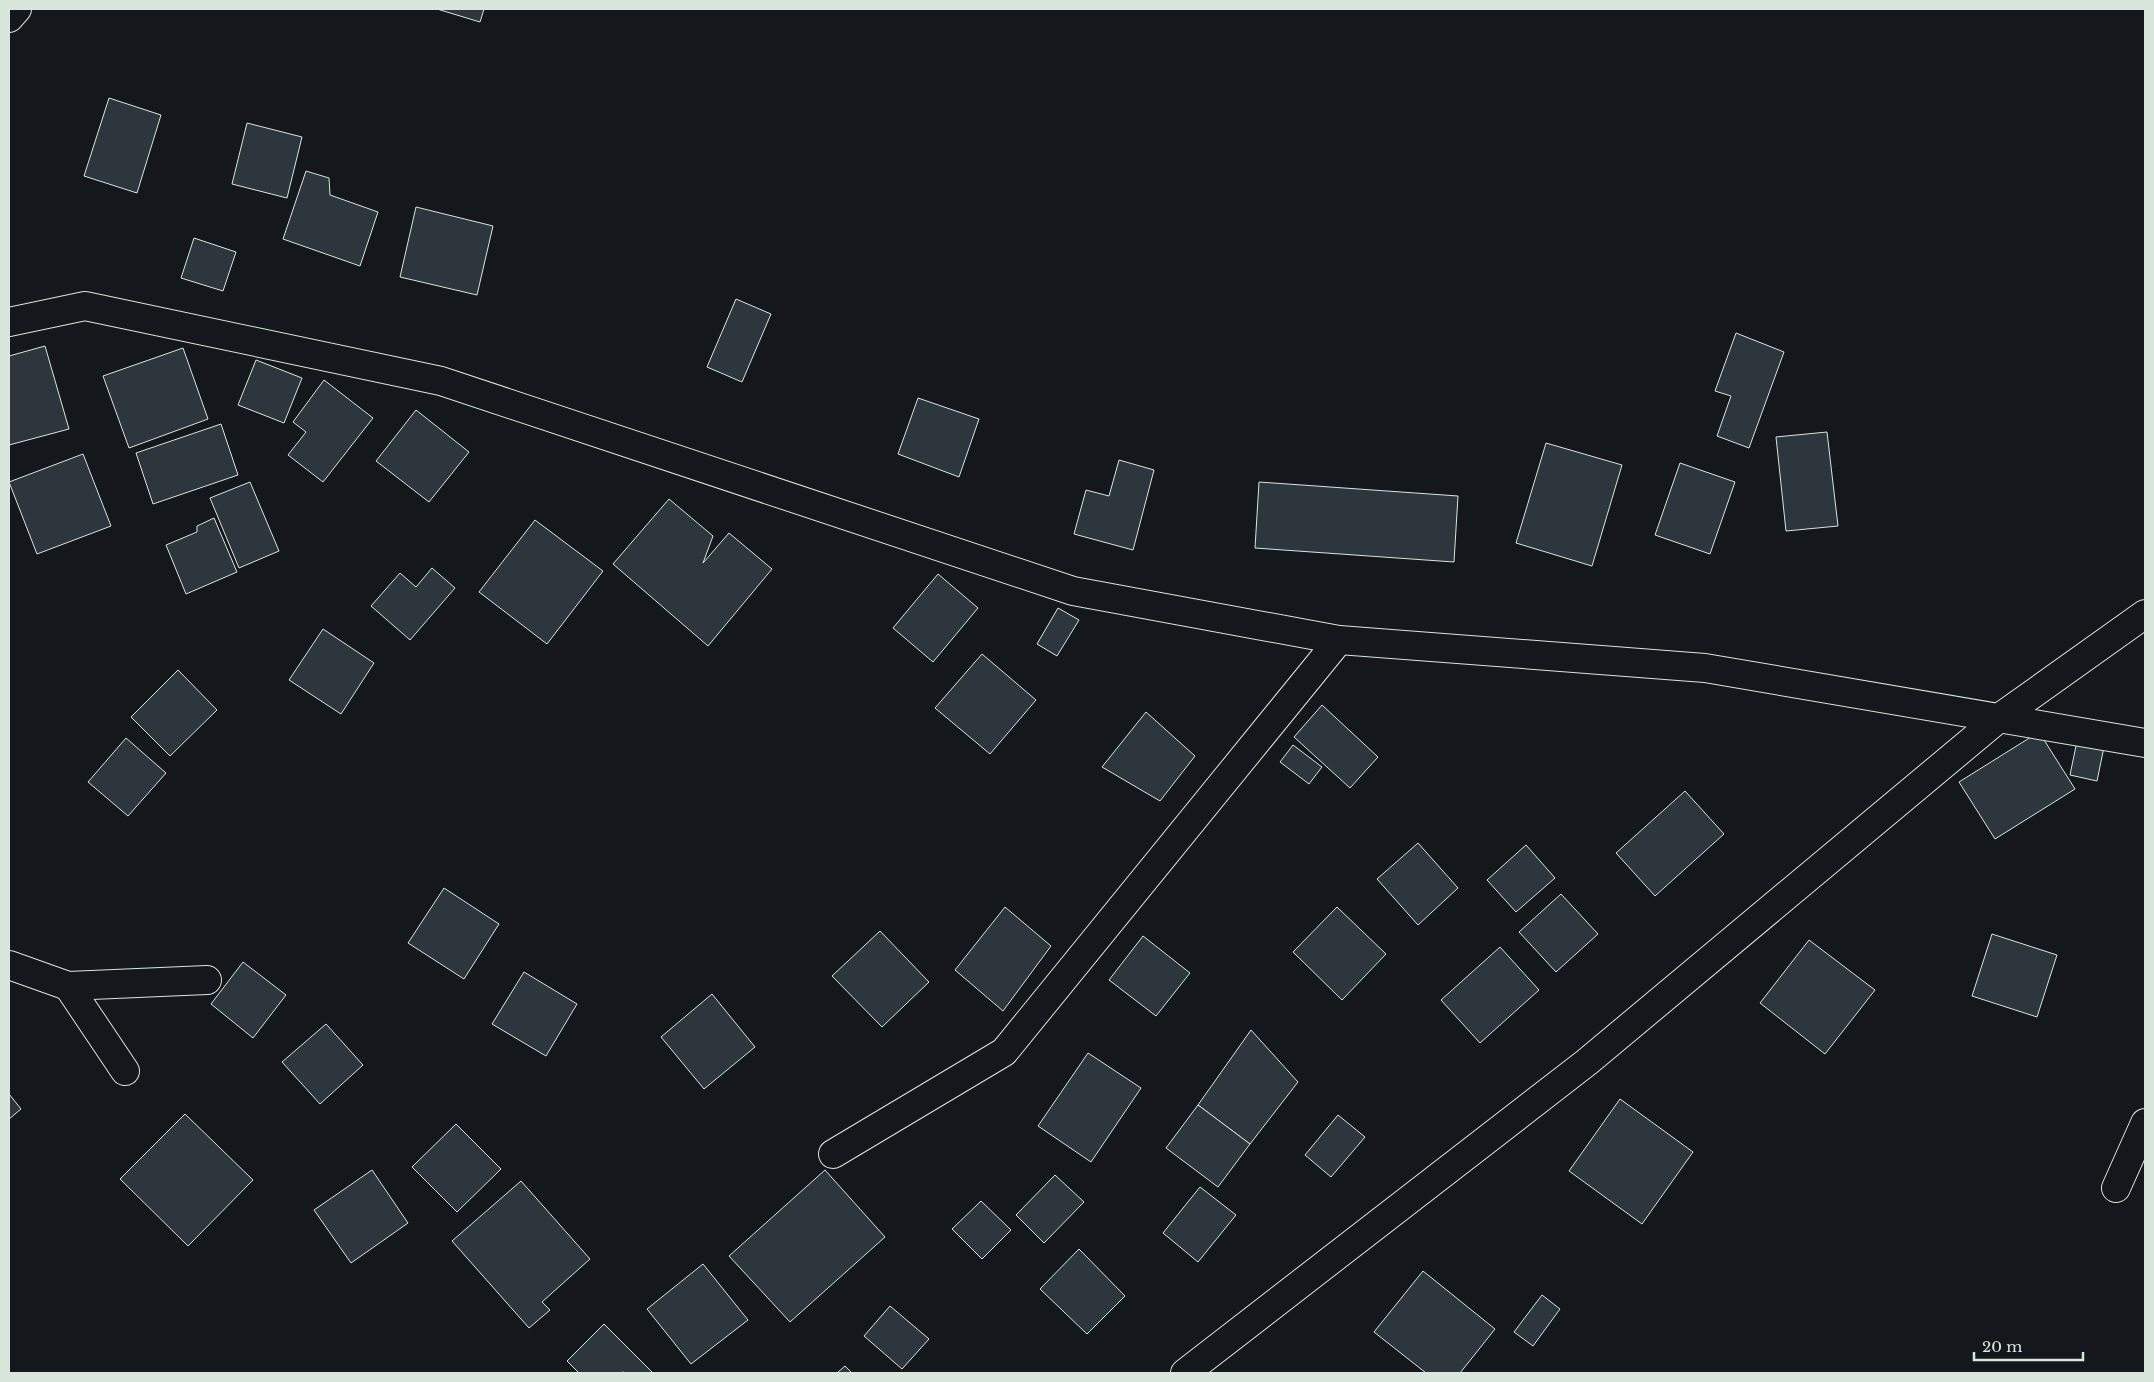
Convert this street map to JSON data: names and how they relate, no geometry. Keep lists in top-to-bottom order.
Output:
{
  "scale_bar": "20 m"
}
